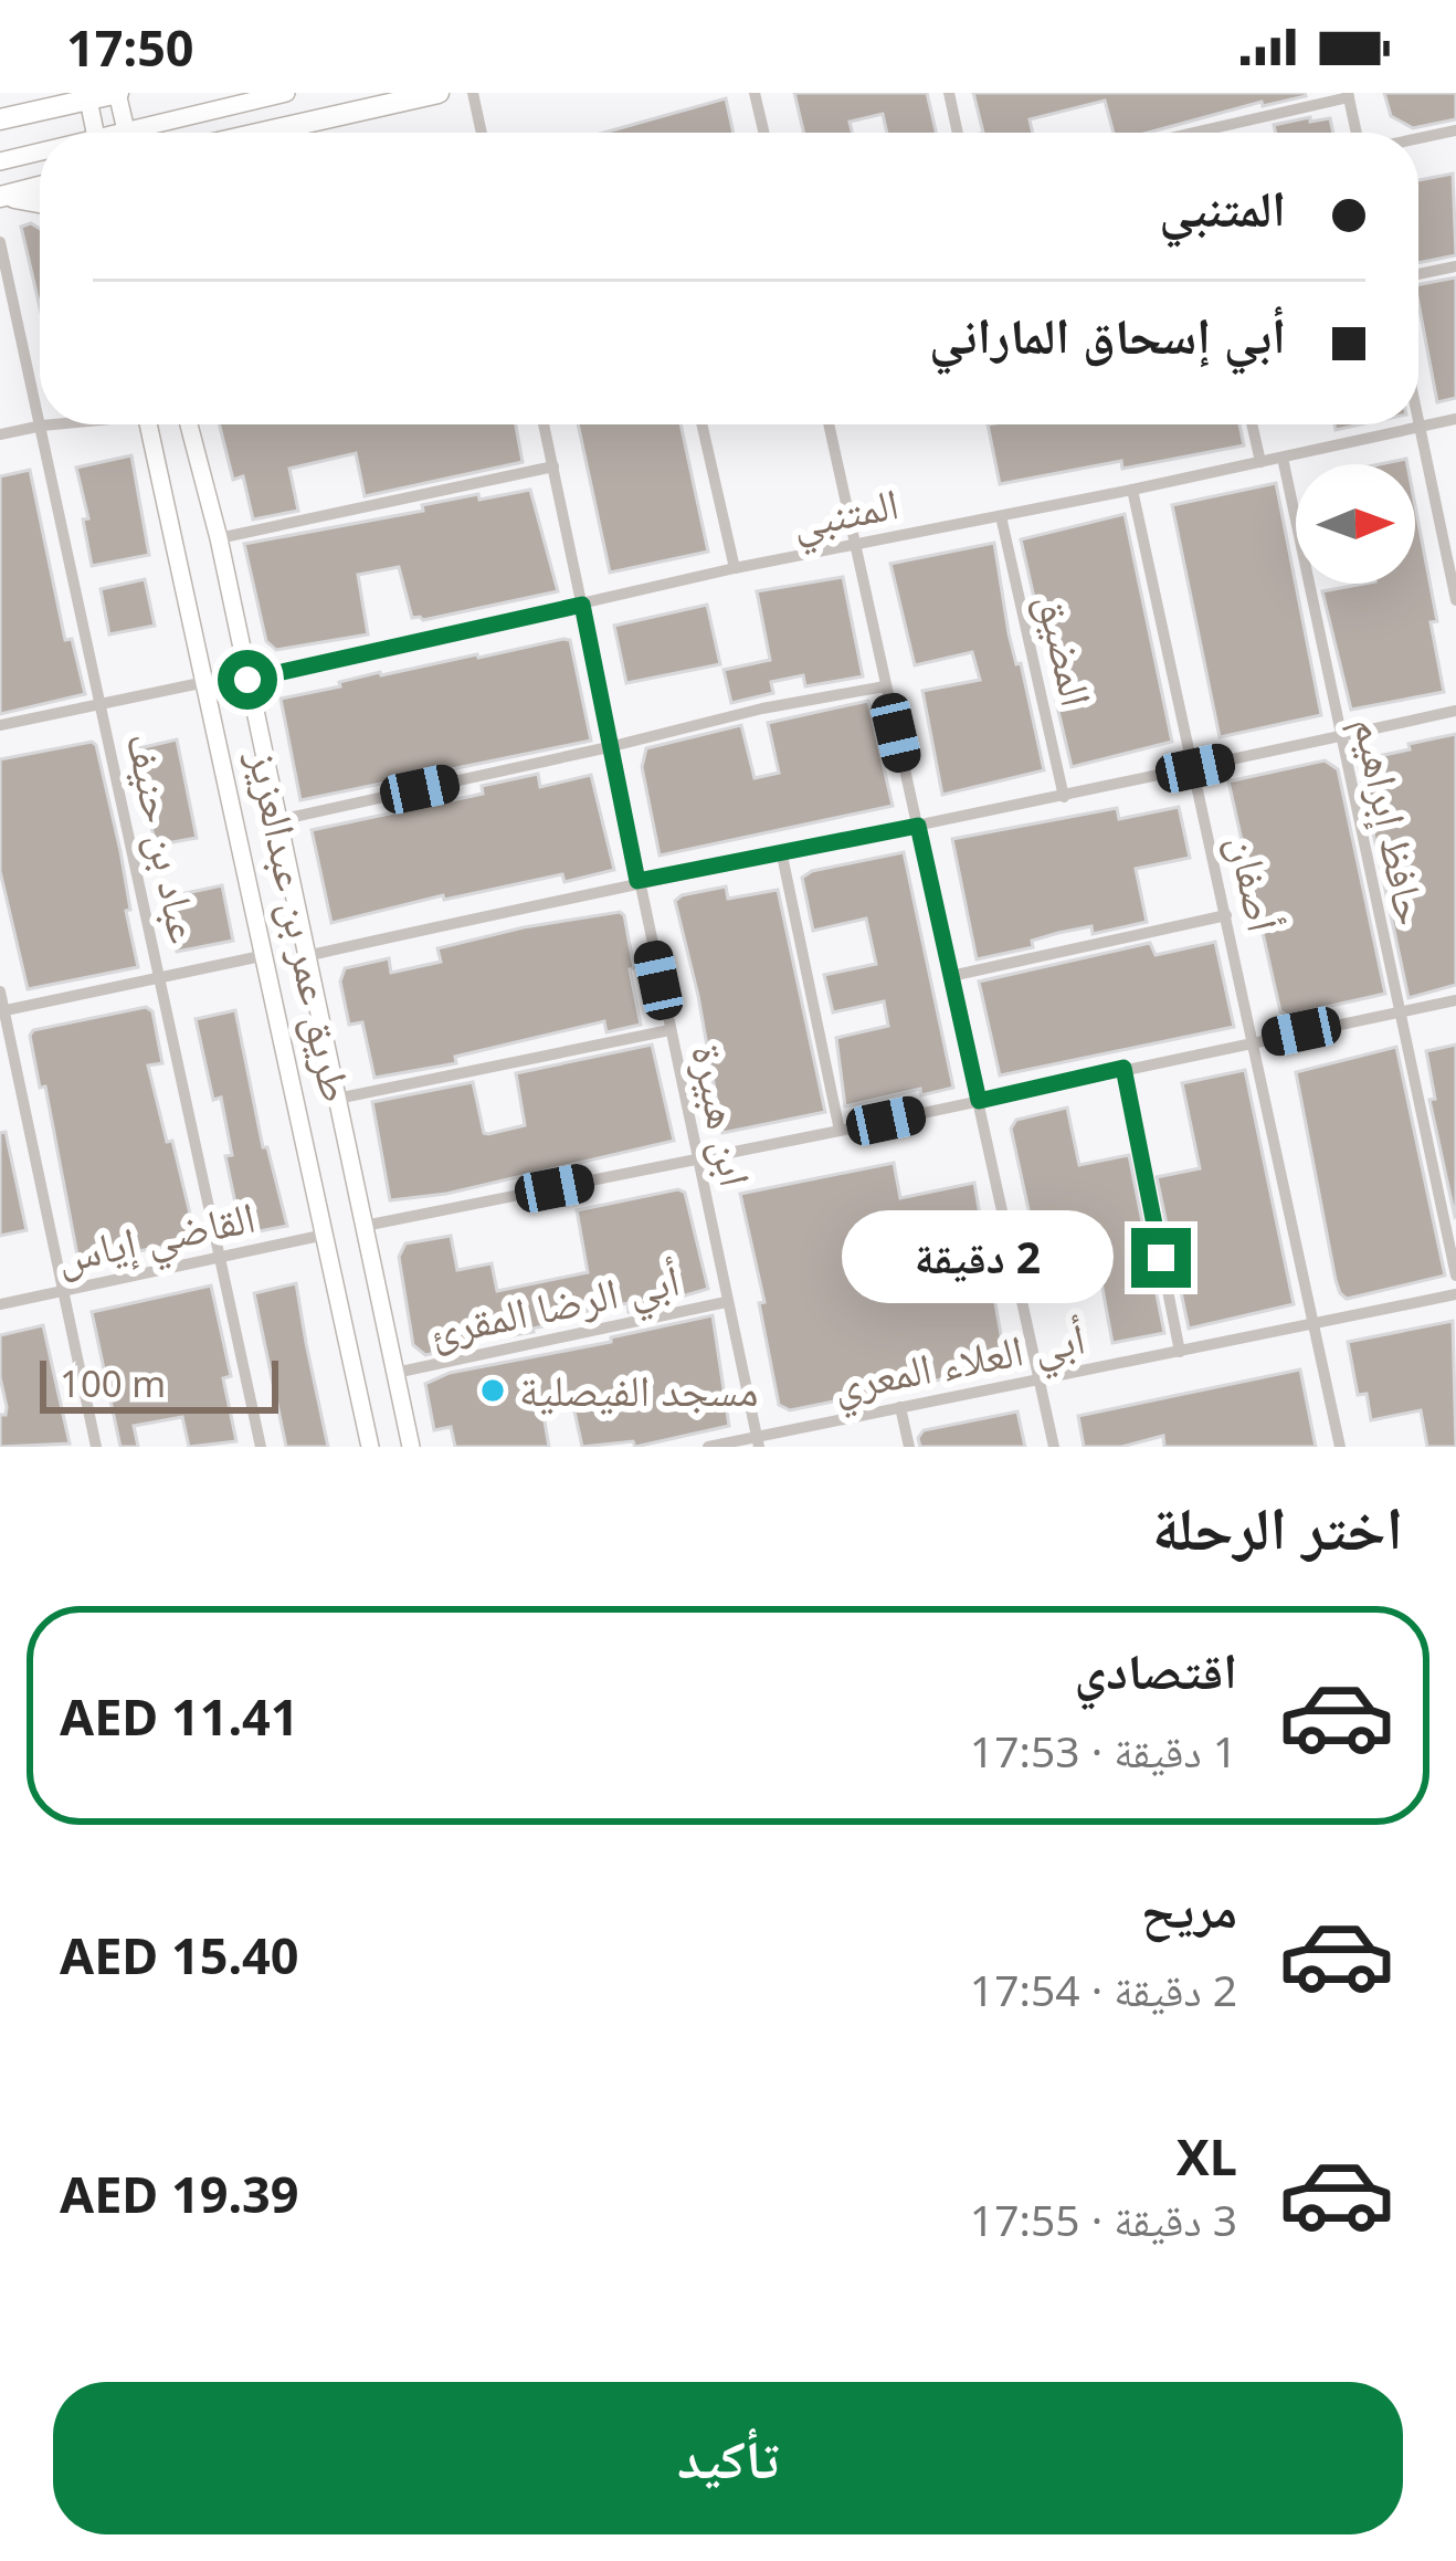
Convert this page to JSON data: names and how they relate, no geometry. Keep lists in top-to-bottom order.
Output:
{
  "streets": {
    "main road": ["طريق عمر بن عبدالعزيز"],
    "street": [
      "المتنبي",
      "المضيق",
      "حافظ إبراهيم",
      "عباد بن حنيف",
      "أصفان",
      "ابن هبيرة",
      "القاضي إياس",
      "أبي الرضا المقرئ",
      "أبي العلاء المعري"
    ]
  },
  "crossings": [
    ["المتنبي", "المضيق"],
    ["المتنبي", "حافظ إبراهيم"],
    ["المتنبي", "أصفان"],
    ["المتنبي", "طريق عمر بن عبدالعزيز"],
    ["المتنبي", "ابن هبيرة"],
    ["عباد بن حنيف", "القاضي إياس"],
    ["أصفان", "أبي العلاء المعري"],
    ["طريق عمر بن عبدالعزيز", "القاضي إياس"],
    ["طريق عمر بن عبدالعزيز", "أبي الرضا المقرئ"],
    ["ابن هبيرة", "أبي الرضا المقرئ"],
    ["ابن هبيرة", "أبي العلاء المعري"]
  ],
  "places": ["مسجد الفيصلية"],
  "scale_bar": "100 m",
  "north": "right",
  "page": {
    "status": "17:50",
    "banner": ["المتنبي", "أبي إسحاق الماراني"],
    "bubble": "2 دقيقة",
    "scale": "100 m",
    "heading": "اختر الرحلة",
    "list": [
      {
        "name": "اقتصادي",
        "note": "1 دقيقة · 17:53",
        "value": "AED 11.41"
      },
      {
        "name": "مريح",
        "note": "2 دقيقة · 17:54",
        "value": "AED 15.40"
      },
      {
        "name": "XL",
        "note": "3 دقيقة · 17:55",
        "value": "AED 19.39"
      }
    ],
    "buttons": "تأكيد"
  }
}
